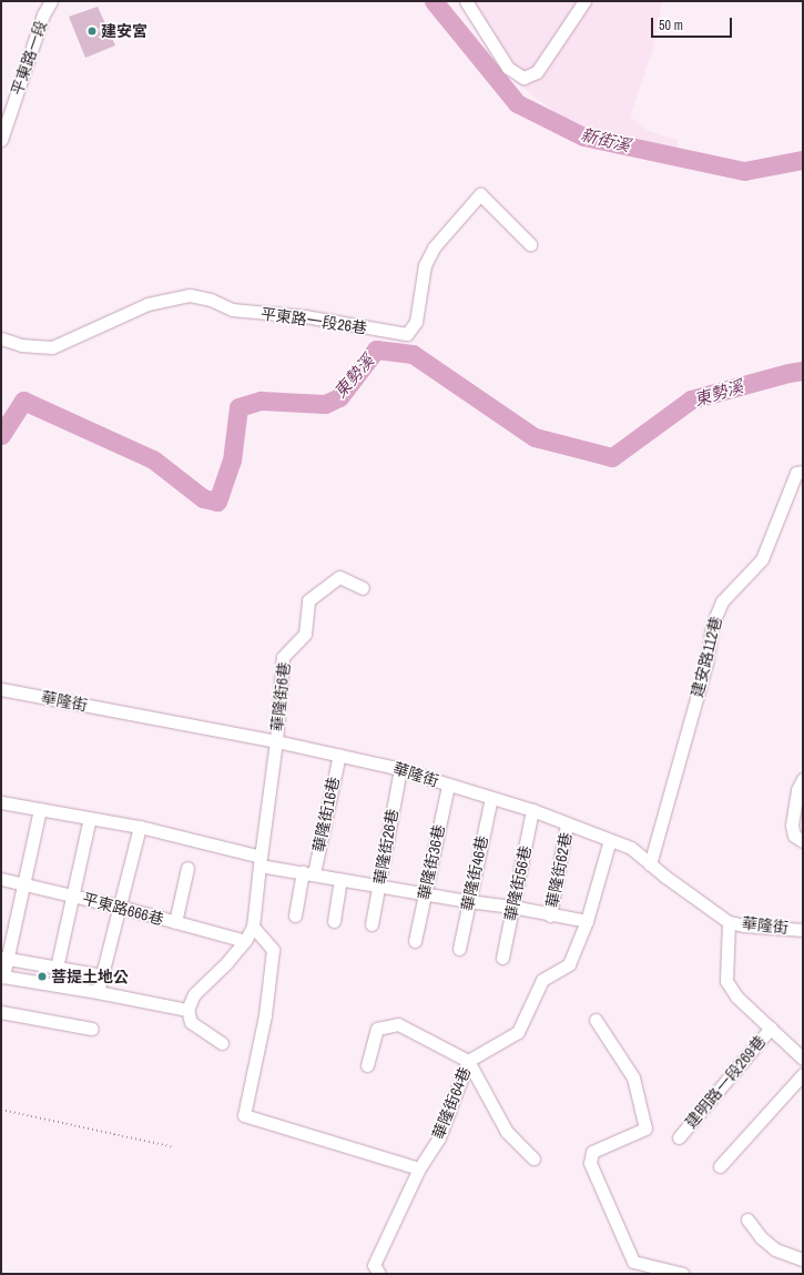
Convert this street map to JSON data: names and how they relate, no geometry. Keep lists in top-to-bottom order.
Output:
{
  "streets": {
    "street": [
      "平東路一段",
      "平東路一段26巷",
      "建安路112巷",
      "華隆街6巷",
      "華隆街",
      "華隆街16巷",
      "華隆街26巷",
      "華隆街36巷",
      "華隆街62巷",
      "華隆街46巷",
      "華隆街56巷",
      "平東路666巷",
      "建明路一段269巷",
      "華隆街64巷"
    ]
  },
  "crossings": [
    ["建安路112巷", "華隆街"],
    ["華隆街6巷", "華隆街"],
    ["華隆街", "華隆街16巷"],
    ["華隆街", "華隆街26巷"],
    ["華隆街", "華隆街36巷"],
    ["華隆街", "華隆街62巷"],
    ["華隆街", "華隆街46巷"],
    ["華隆街", "華隆街56巷"],
    ["華隆街", "華隆街64巷"]
  ],
  "water": ["新街溪", "東勢溪"],
  "places": ["建安宮", "菩提土地公"],
  "scale_bar": "50 m"
}
